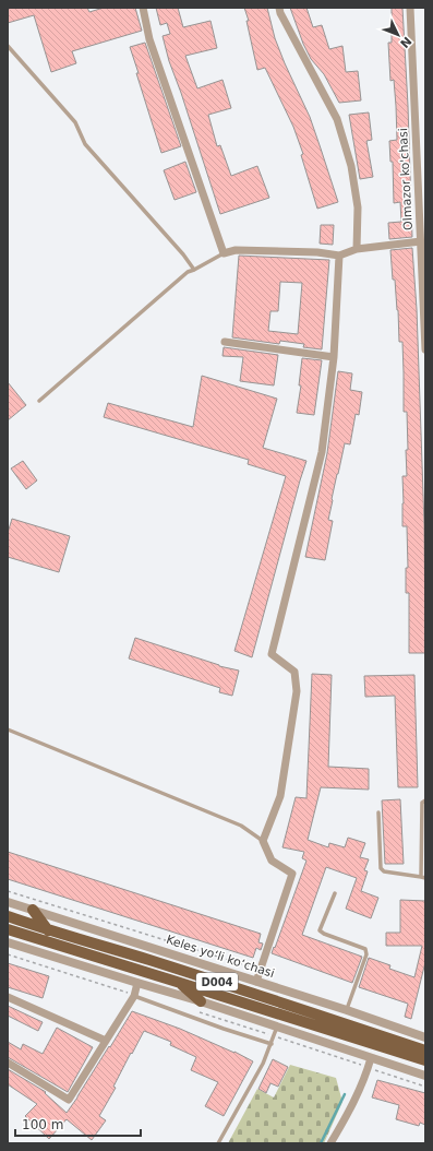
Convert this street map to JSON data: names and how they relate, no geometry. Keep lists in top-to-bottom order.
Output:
{
  "streets": {
    "main road": ["Keles yoʻli koʻchasi", "D004"],
    "street": ["Olmazor ko'chasi"]
  },
  "scale_bar": "100 m",
  "north": "bottom right"
}
